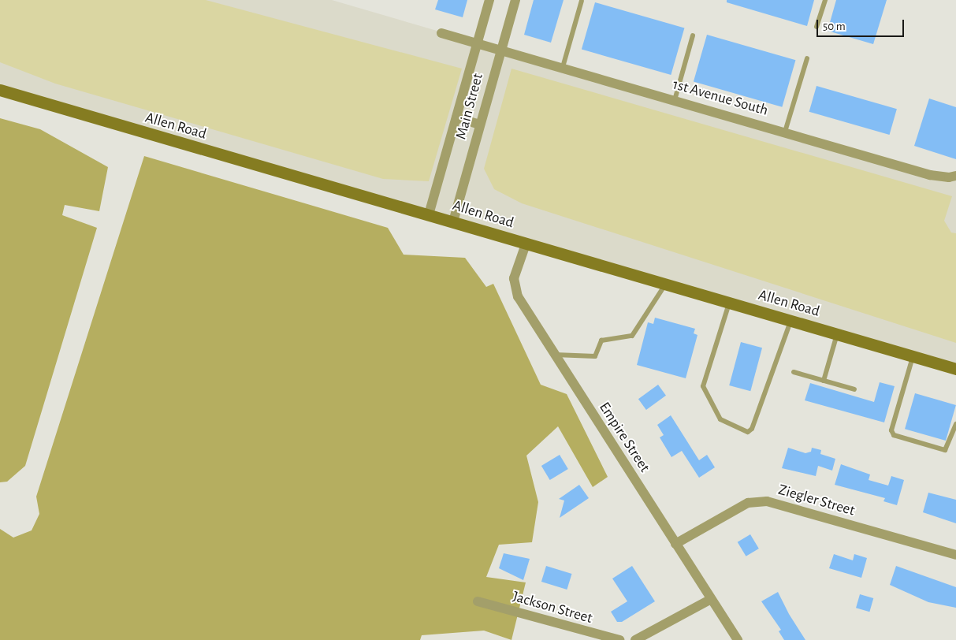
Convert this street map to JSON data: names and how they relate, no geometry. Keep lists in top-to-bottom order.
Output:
{
  "streets": {
    "main road": ["Allen Road"],
    "street": [
      "1st Avenue South",
      "Main Street",
      "Empire Street",
      "Ziegler Street",
      "Jackson Street"
    ]
  },
  "crossings": [
    ["1st Avenue South", "Main Street"],
    ["Main Street", "Allen Road"],
    ["Allen Road", "Empire Street"],
    ["Empire Street", "Ziegler Street"]
  ],
  "scale_bar": "50 m"
}
